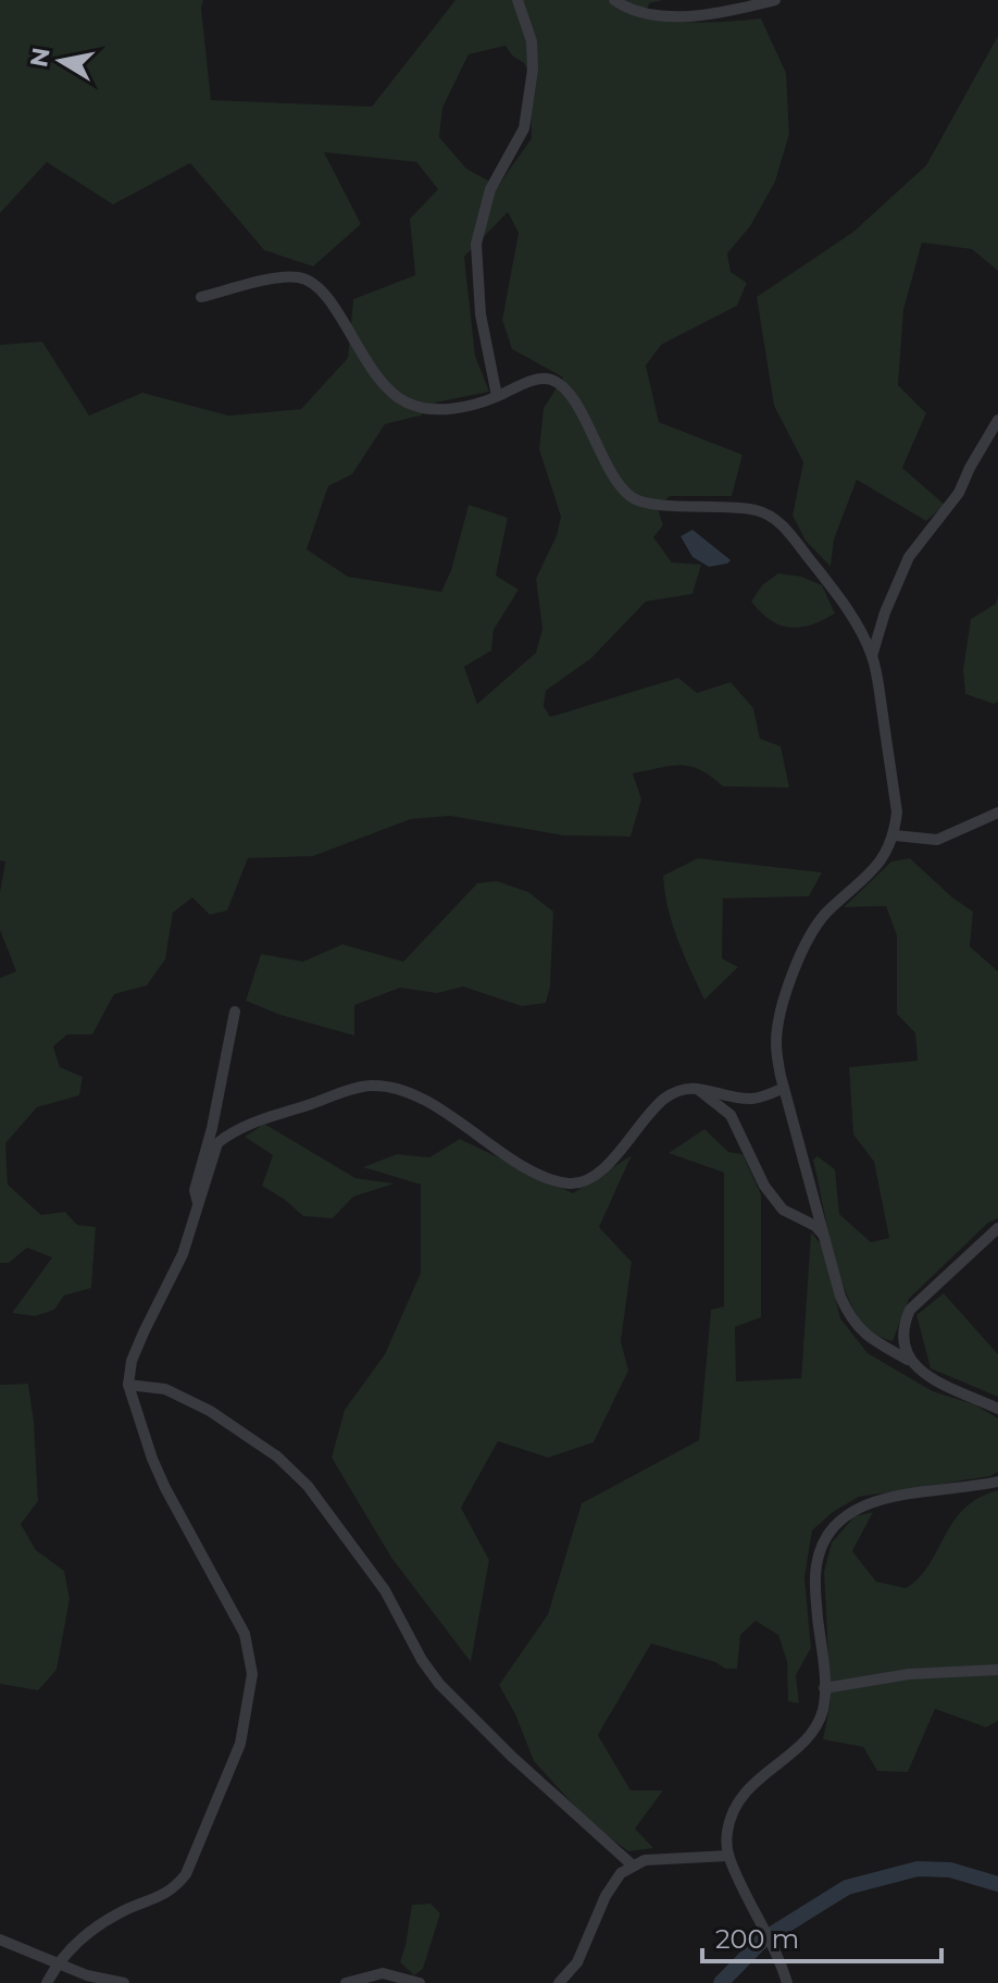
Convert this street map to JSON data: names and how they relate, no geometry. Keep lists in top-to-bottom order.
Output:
{
  "scale_bar": "200 m",
  "north": "left"
}
